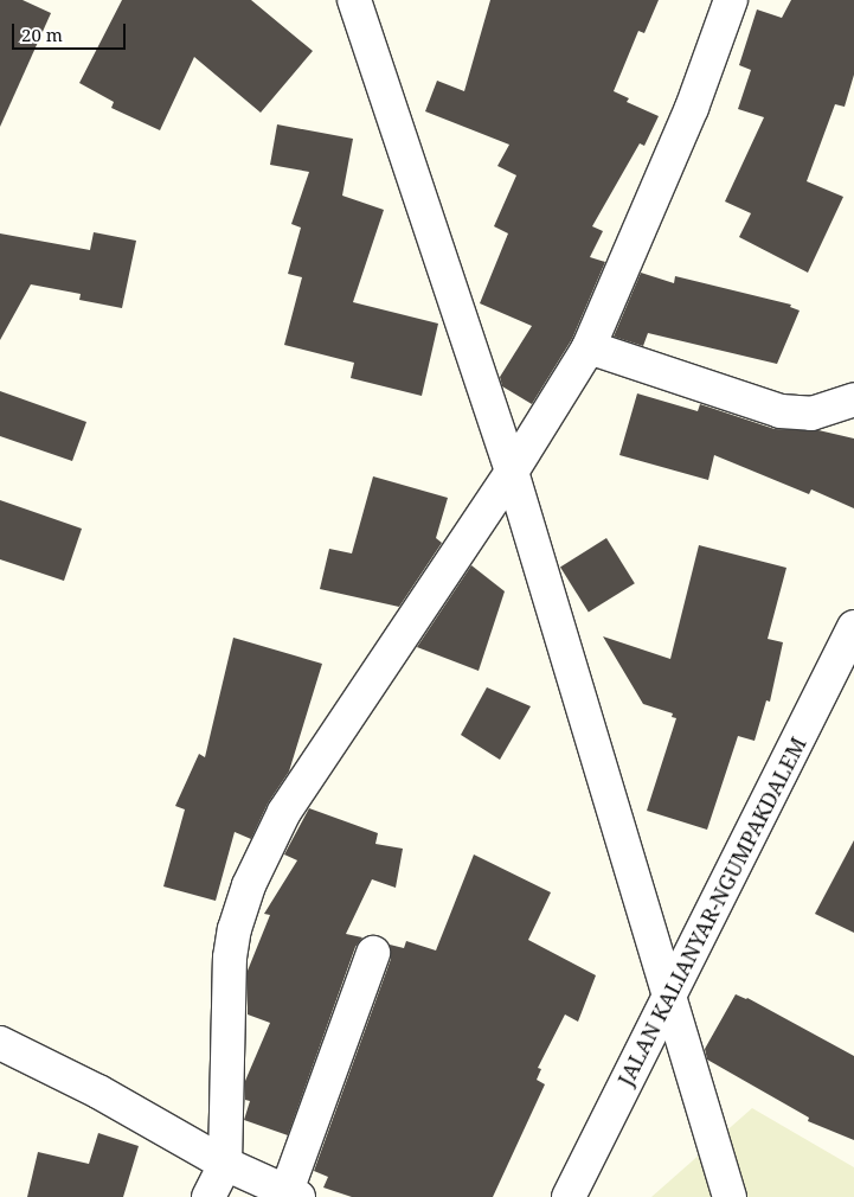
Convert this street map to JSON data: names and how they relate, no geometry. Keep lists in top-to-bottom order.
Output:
{
  "streets": {
    "street": ["JALAN KALIANYAR-NGUMPAKDALEM"]
  },
  "scale_bar": "20 m"
}
